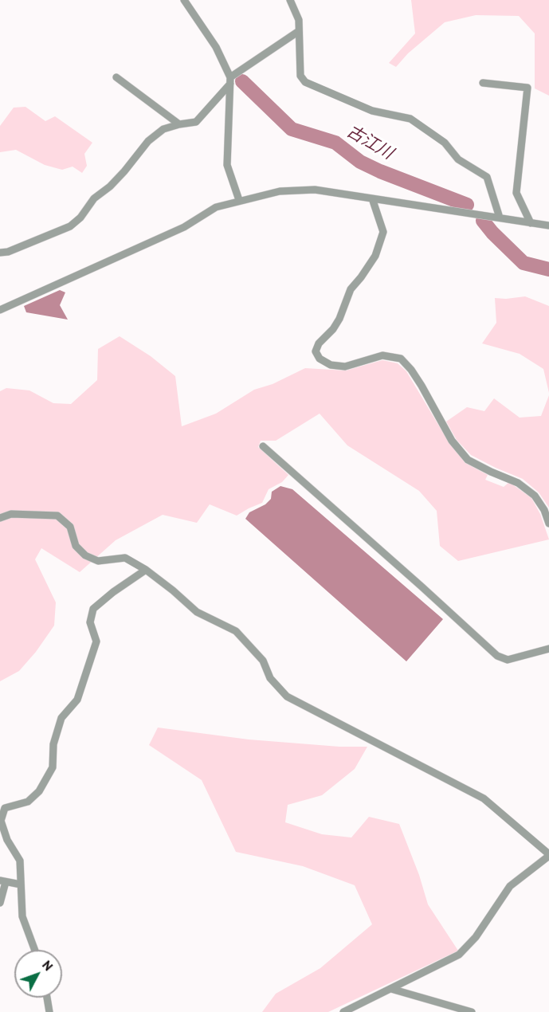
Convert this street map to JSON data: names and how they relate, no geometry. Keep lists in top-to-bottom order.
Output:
{
  "water": ["古江川"],
  "north": "top right"
}
